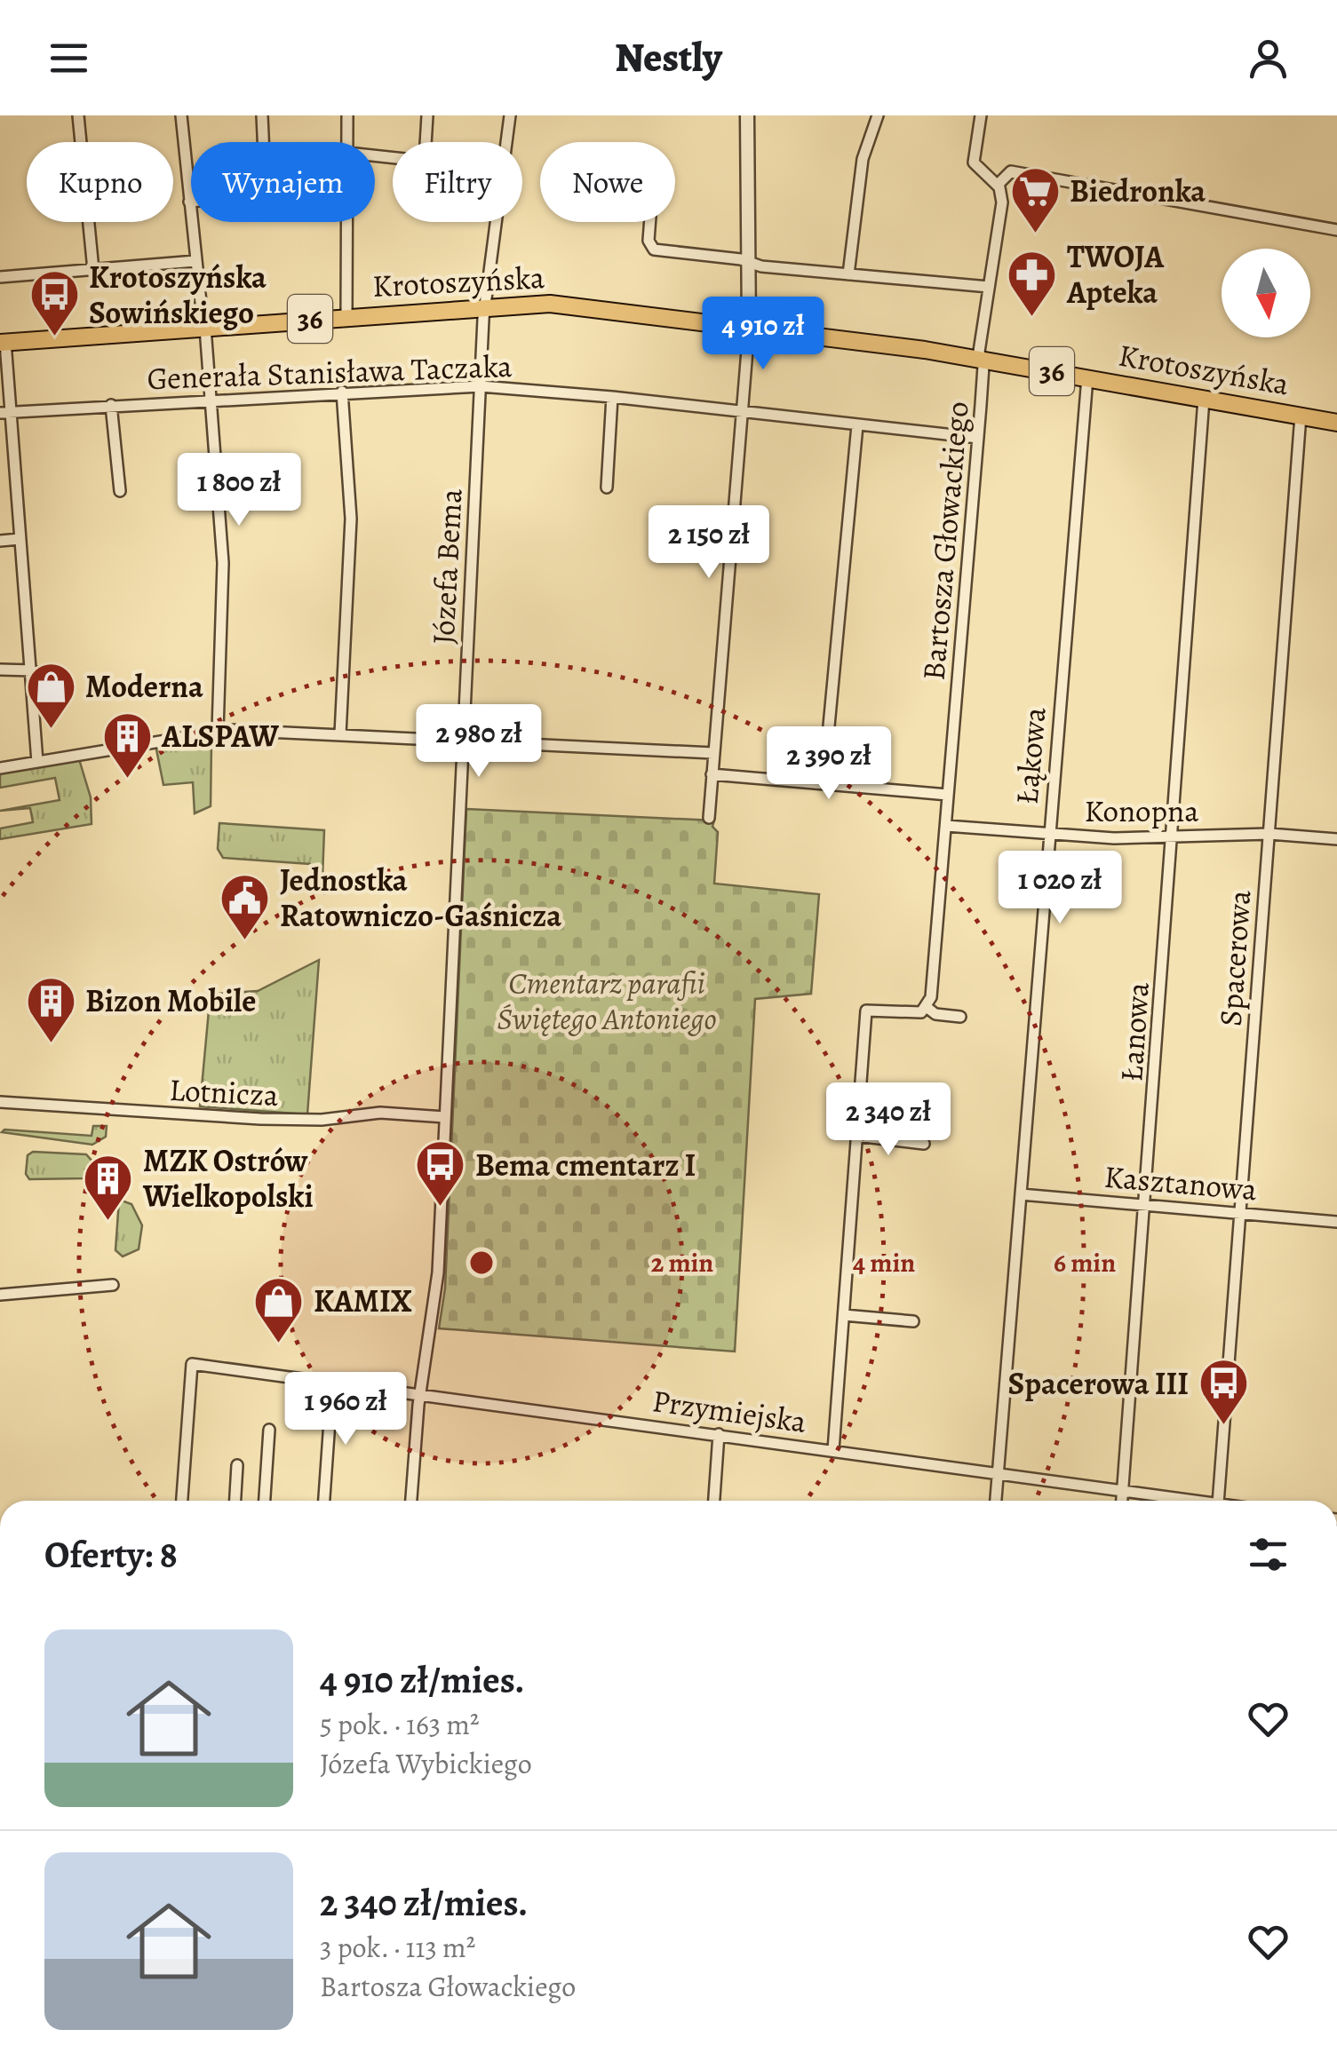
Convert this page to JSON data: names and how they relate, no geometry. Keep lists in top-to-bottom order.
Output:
{
  "streets": {
    "main road": ["Krotoszyńska", "36"],
    "street": [
      "Generała Stanisława Taczaka",
      "Bartosza Głowackiego",
      "Józefa Bema",
      "Łąkowa",
      "Konopna",
      "Spacerowa",
      "Łanowa",
      "Lotnicza",
      "Kasztanowa",
      "Przymiejska"
    ]
  },
  "crossings": [
    ["Krotoszyńska", "Bartosza Głowackiego"],
    ["Krotoszyńska", "Józefa Bema"],
    ["Krotoszyńska", "Łąkowa"],
    ["Krotoszyńska", "Spacerowa"],
    ["Krotoszyńska", "Łanowa"],
    ["Generała Stanisława Taczaka", "Bartosza Głowackiego"],
    ["Generała Stanisława Taczaka", "Józefa Bema"],
    ["Bartosza Głowackiego", "Konopna"],
    ["Józefa Bema", "Lotnicza"],
    ["Józefa Bema", "Przymiejska"],
    ["Łąkowa", "Konopna"],
    ["Łąkowa", "Kasztanowa"],
    ["Łąkowa", "Przymiejska"],
    ["Konopna", "Spacerowa"],
    ["Konopna", "Łanowa"],
    ["Spacerowa", "Kasztanowa"],
    ["Łanowa", "Kasztanowa"],
    ["Łanowa", "Przymiejska"]
  ],
  "parks": ["Cmentarz parafii Świętego Antoniego"],
  "places": {
    "supermarket": ["Biedronka"],
    "pharmacy": ["TWOJA Apteka"],
    "bus stop": ["Krotoszyńska Sowińskiego", "Bema cmentarz I", "Spacerowa III"],
    "shop": ["Moderna", "KAMIX"],
    "building": ["ALSPAW", "Bizon Mobile", "MZK Ostrów Wielkopolski"],
    "public building": ["Jednostka Ratowniczo-Gaśnicza"]
  },
  "north": "bottom",
  "page": {
    "header": "Nestly",
    "chip": [
      "Kupno",
      "Wynajem",
      "Filtry",
      "Nowe"
    ],
    "price": [
      "4 910 zł",
      "1 800 zł",
      "2 150 zł",
      "2 980 zł",
      "2 390 zł",
      "1 020 zł",
      "2 340 zł",
      "1 960 zł"
    ],
    "heading": "Oferty: 8",
    "list": [
      {
        "name": "4 910 zł/mies.",
        "note": "5 pok. · 163 m² · Józefa Wybickiego"
      },
      {
        "name": "2 340 zł/mies.",
        "note": "3 pok. · 113 m² · Bartosza Głowackiego"
      }
    ]
  },
  "rings": ["2 min", "4 min", "6 min"]
}
